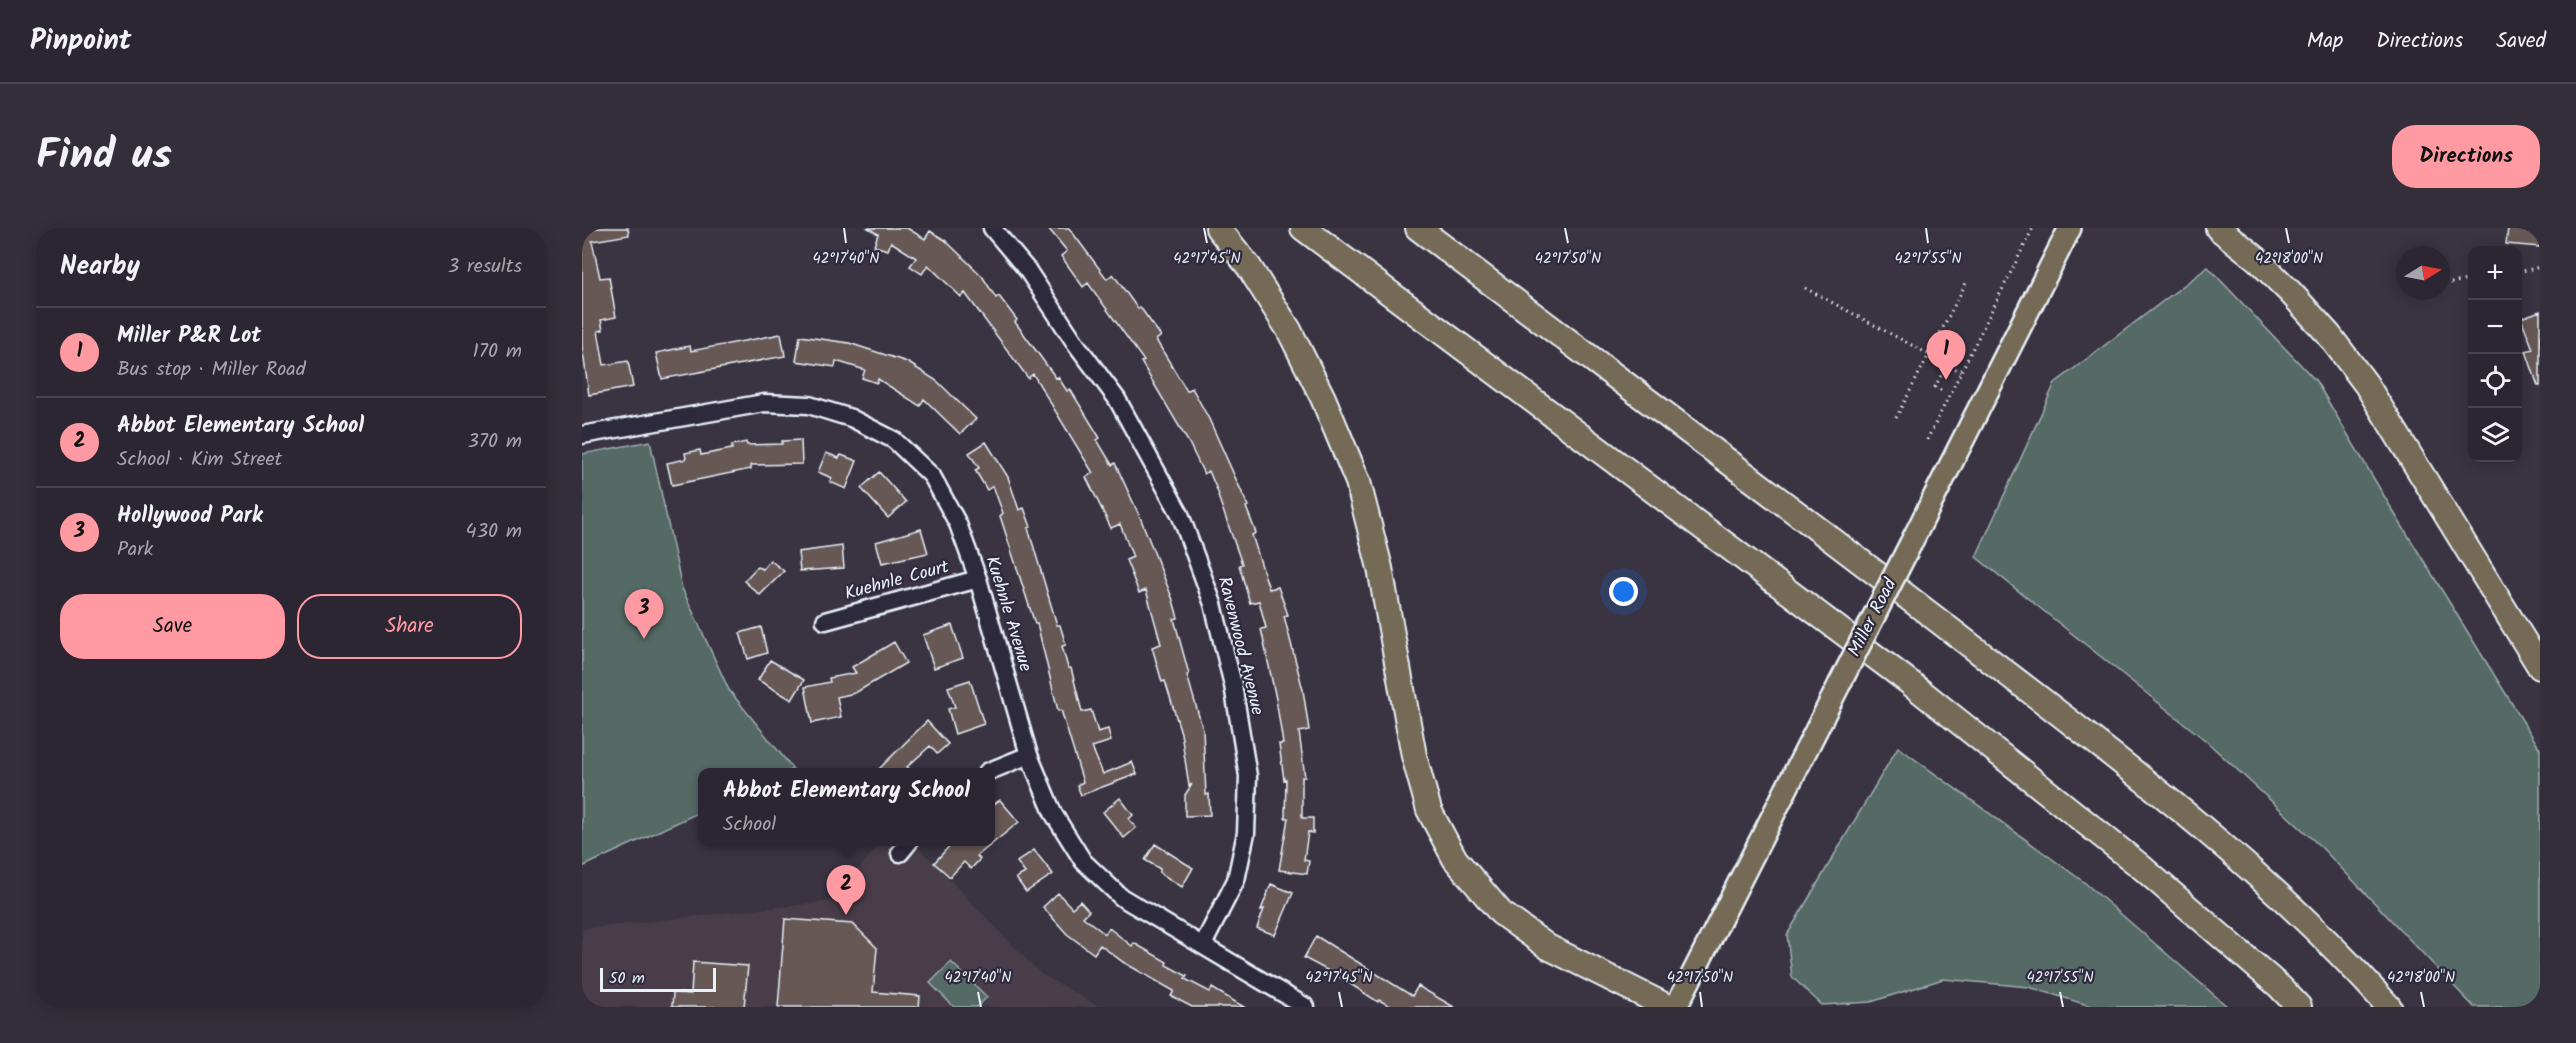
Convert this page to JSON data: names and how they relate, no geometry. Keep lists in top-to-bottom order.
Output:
{
  "streets": {
    "main road": ["Miller Road"],
    "street": ["Kuehnle Court", "Kuehnle Avenue", "Ravenwood Avenue"]
  },
  "crossings": [
    ["Kuehnle Court", "Kuehnle Avenue"],
    ["Kuehnle Avenue", "Ravenwood Avenue"]
  ],
  "scale_bar": "50 m",
  "north": "right",
  "page": {
    "header": "Pinpoint",
    "nav": ["Map", "Directions", "Saved"],
    "title": "Find us",
    "buttons": [
      "Directions",
      ["Save", "Share"]
    ],
    "heading": ["Nearby", "3 results"],
    "map_buttons": ["+", "−"],
    "list": [
      {
        "mark": "1",
        "name": "Miller P&R Lot",
        "note": "Bus stop · Miller Road",
        "value": "170 m"
      },
      {
        "mark": "2",
        "name": "Abbot Elementary School",
        "note": "School · Kim Street",
        "value": "370 m"
      },
      {
        "mark": "3",
        "name": "Hollywood Park",
        "note": "Park",
        "value": "430 m"
      }
    ],
    "pins": ["1", "3", "2"],
    "popup": ["Abbot Elementary School", "School"],
    "scale": "50 m"
  },
  "coordinates": [
    "42°17'40\"N",
    "42°17'45\"N",
    "42°17'50\"N",
    "42°17'55\"N",
    "42°18'00\"N"
  ]
}
